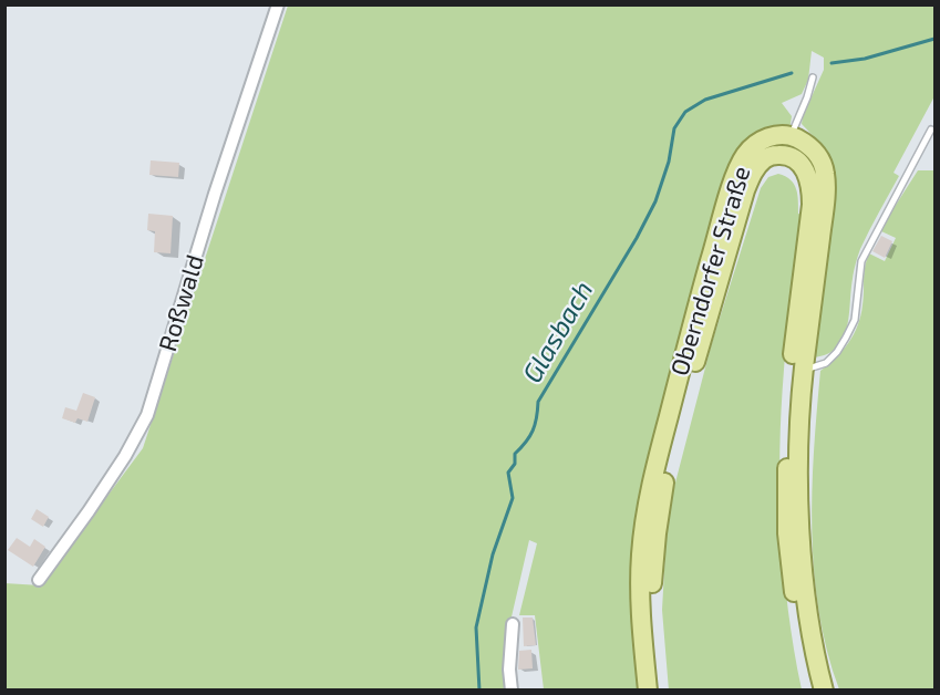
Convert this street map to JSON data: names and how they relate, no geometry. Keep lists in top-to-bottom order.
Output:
{
  "streets": {
    "main road": ["Oberndorfer Straße"],
    "street": ["Roßwald"]
  },
  "water": ["Glasbach"]
}
